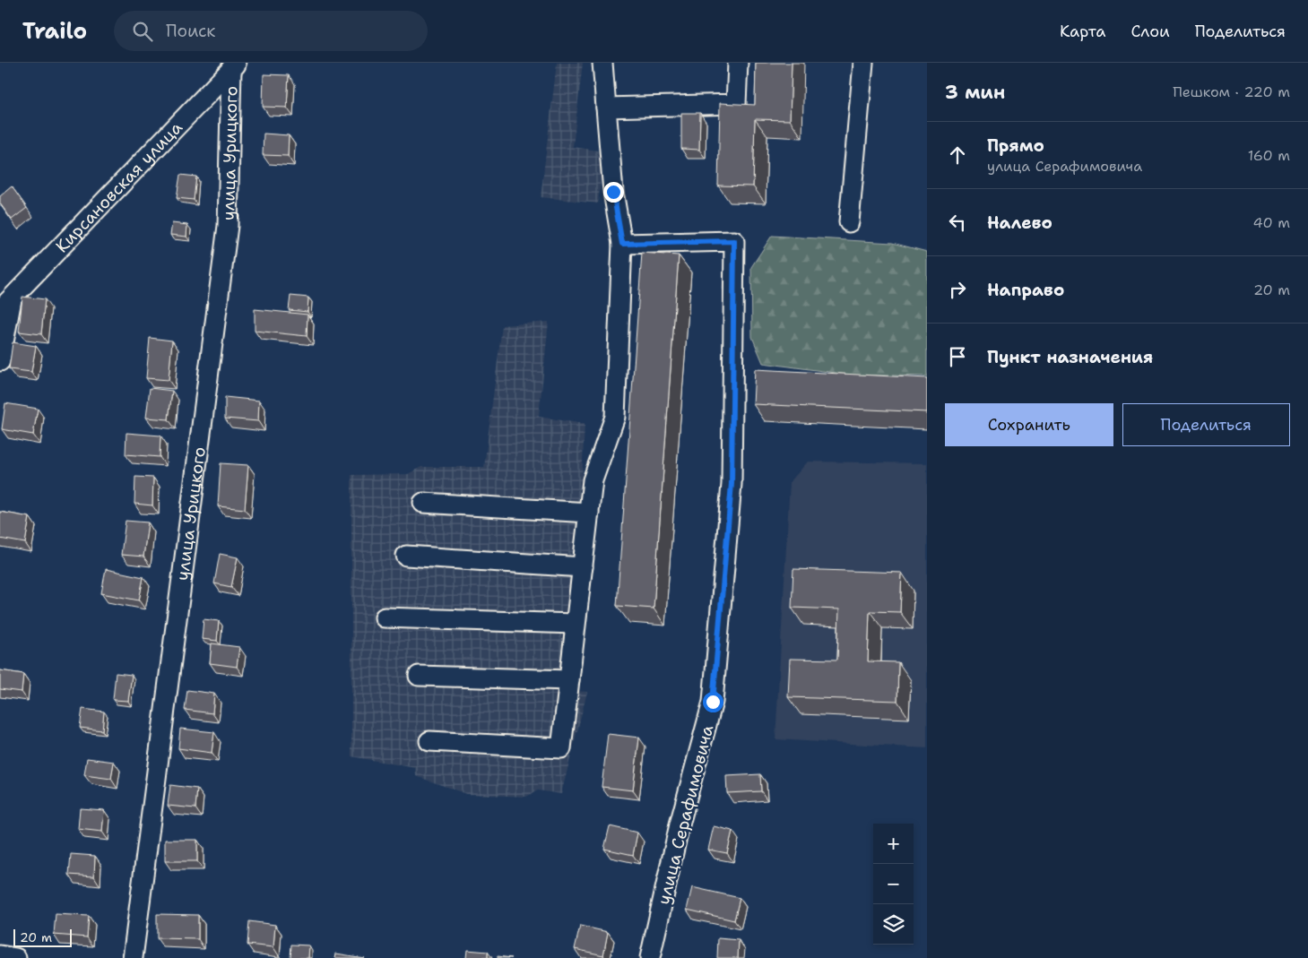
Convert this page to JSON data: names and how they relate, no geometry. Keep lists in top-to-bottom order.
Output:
{
  "streets": {
    "street": ["улица Урицкого", "Кирсановская улица", "улица Серафимовича"]
  },
  "crossings": [
    ["улица Урицкого", "Кирсановская улица"]
  ],
  "scale_bar": "20 m",
  "page": {
    "header": "Trailo",
    "search": "Поиск",
    "nav": ["Карта", "Слои", "Поделиться"],
    "heading": ["3 мин", "Пешком · 220 m"],
    "list": [
      ["Прямо", "улица Серафимовича", "160 m"],
      ["Налево", "40 m"],
      ["Направо", "20 m"],
      "Пункт назначения"
    ],
    "buttons": ["Сохранить", "Поделиться"],
    "map_buttons": ["+", "−"],
    "scale": "20 m"
  }
}
